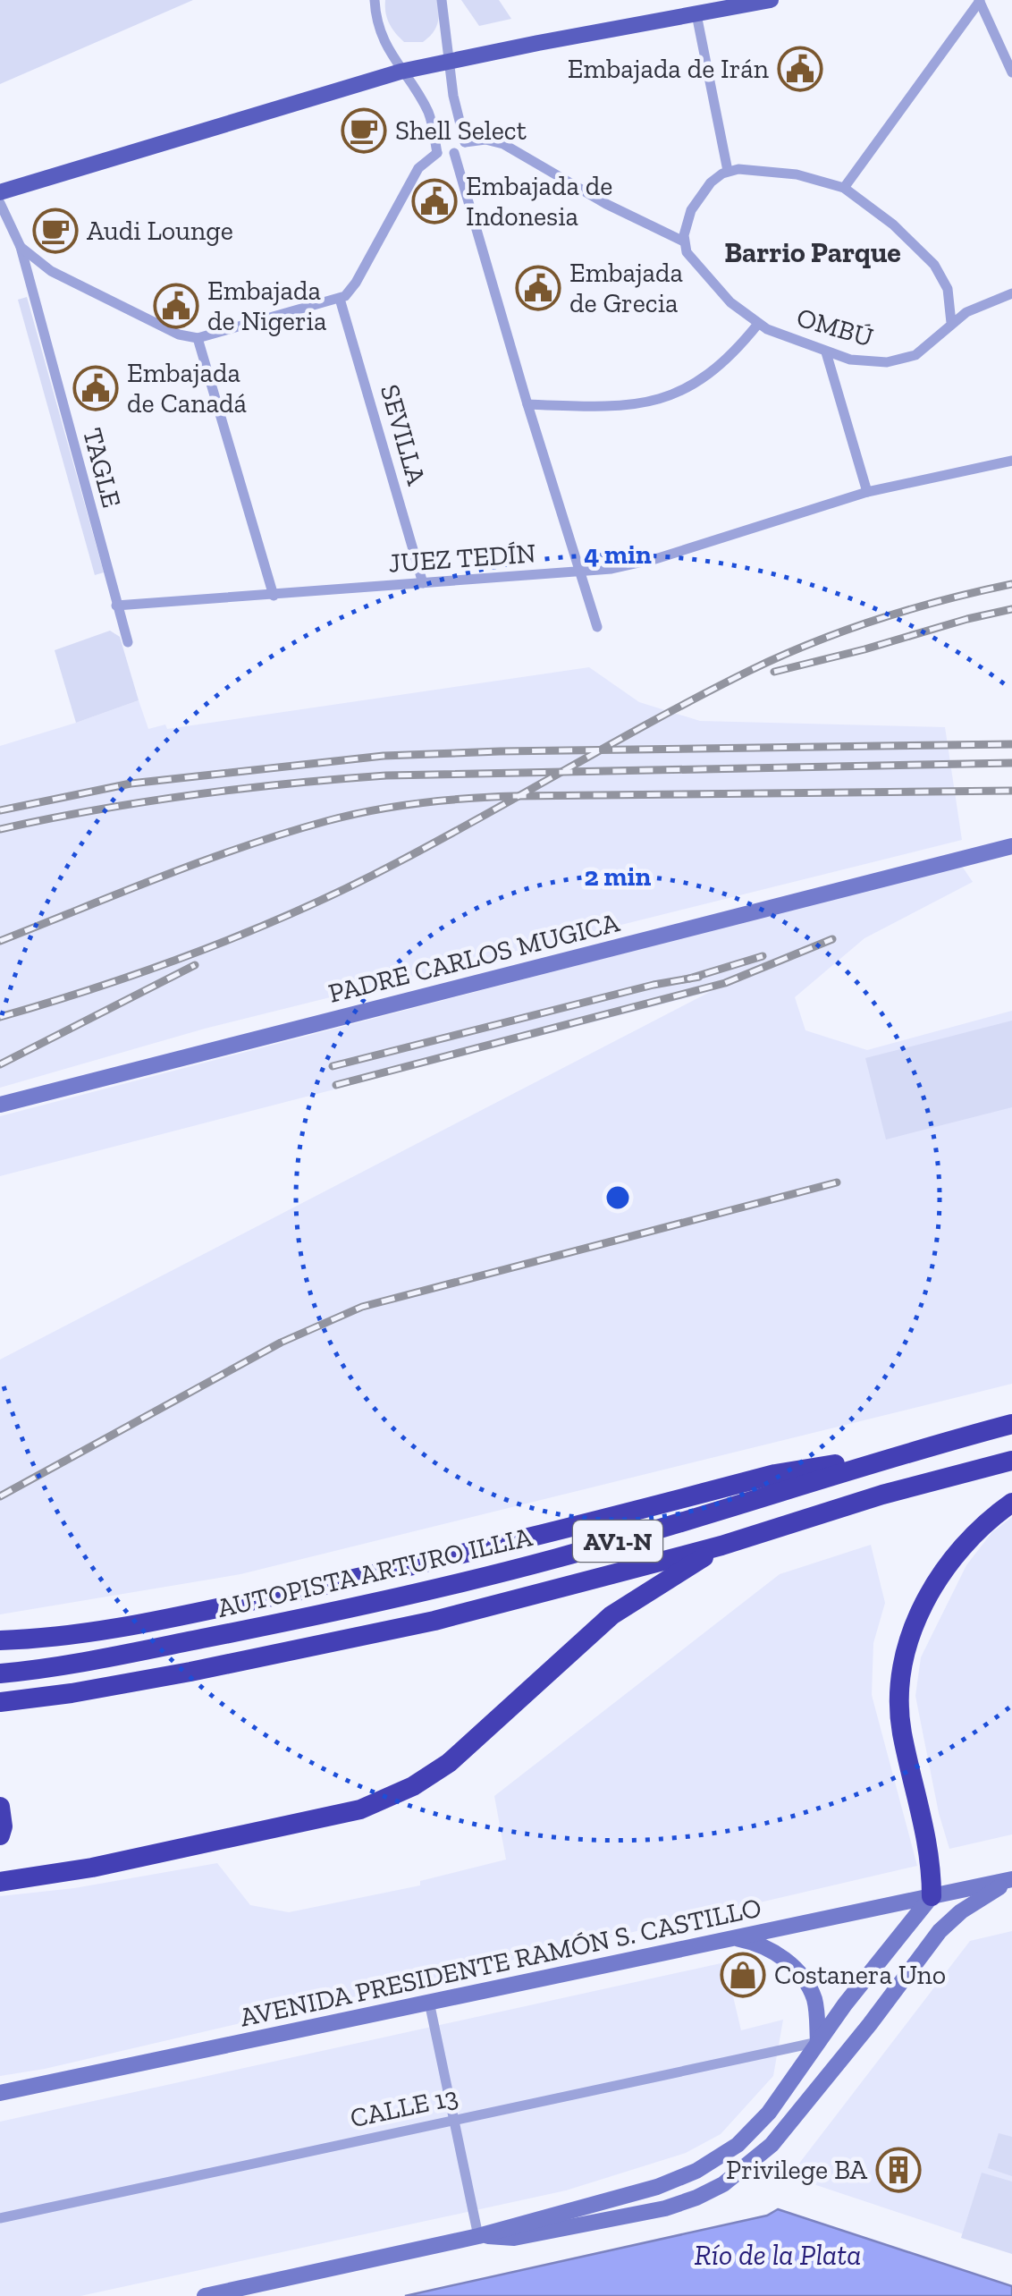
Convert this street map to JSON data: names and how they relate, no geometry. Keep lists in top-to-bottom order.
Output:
{
  "streets": {
    "highway": ["AV1-N", "AUTOPISTA ARTURO ILLIA"],
    "main road": ["PADRE CARLOS MUGICA", "AVENIDA PRESIDENTE RAMÓN S. CASTILLO"],
    "street": [
      "OMBÚ",
      "SEVILLA",
      "TAGLE",
      "JUEZ TEDÍN",
      "CALLE 13"
    ]
  },
  "crossings": [
    ["SEVILLA", "JUEZ TEDÍN"],
    ["TAGLE", "JUEZ TEDÍN"]
  ],
  "districts": ["Barrio Parque"],
  "water": ["Río de la Plata"],
  "places": {
    "public building": [
      "Embajada de Irán",
      "Embajada de Indonesia",
      "Embajada de Grecia",
      "Embajada de Nigeria",
      "Embajada de Canadá"
    ],
    "cafe": ["Shell Select", "Audi Lounge"],
    "shop": ["Costanera Uno"],
    "building": ["Privilege BA"]
  },
  "rings": ["4 min", "2 min"]
}
